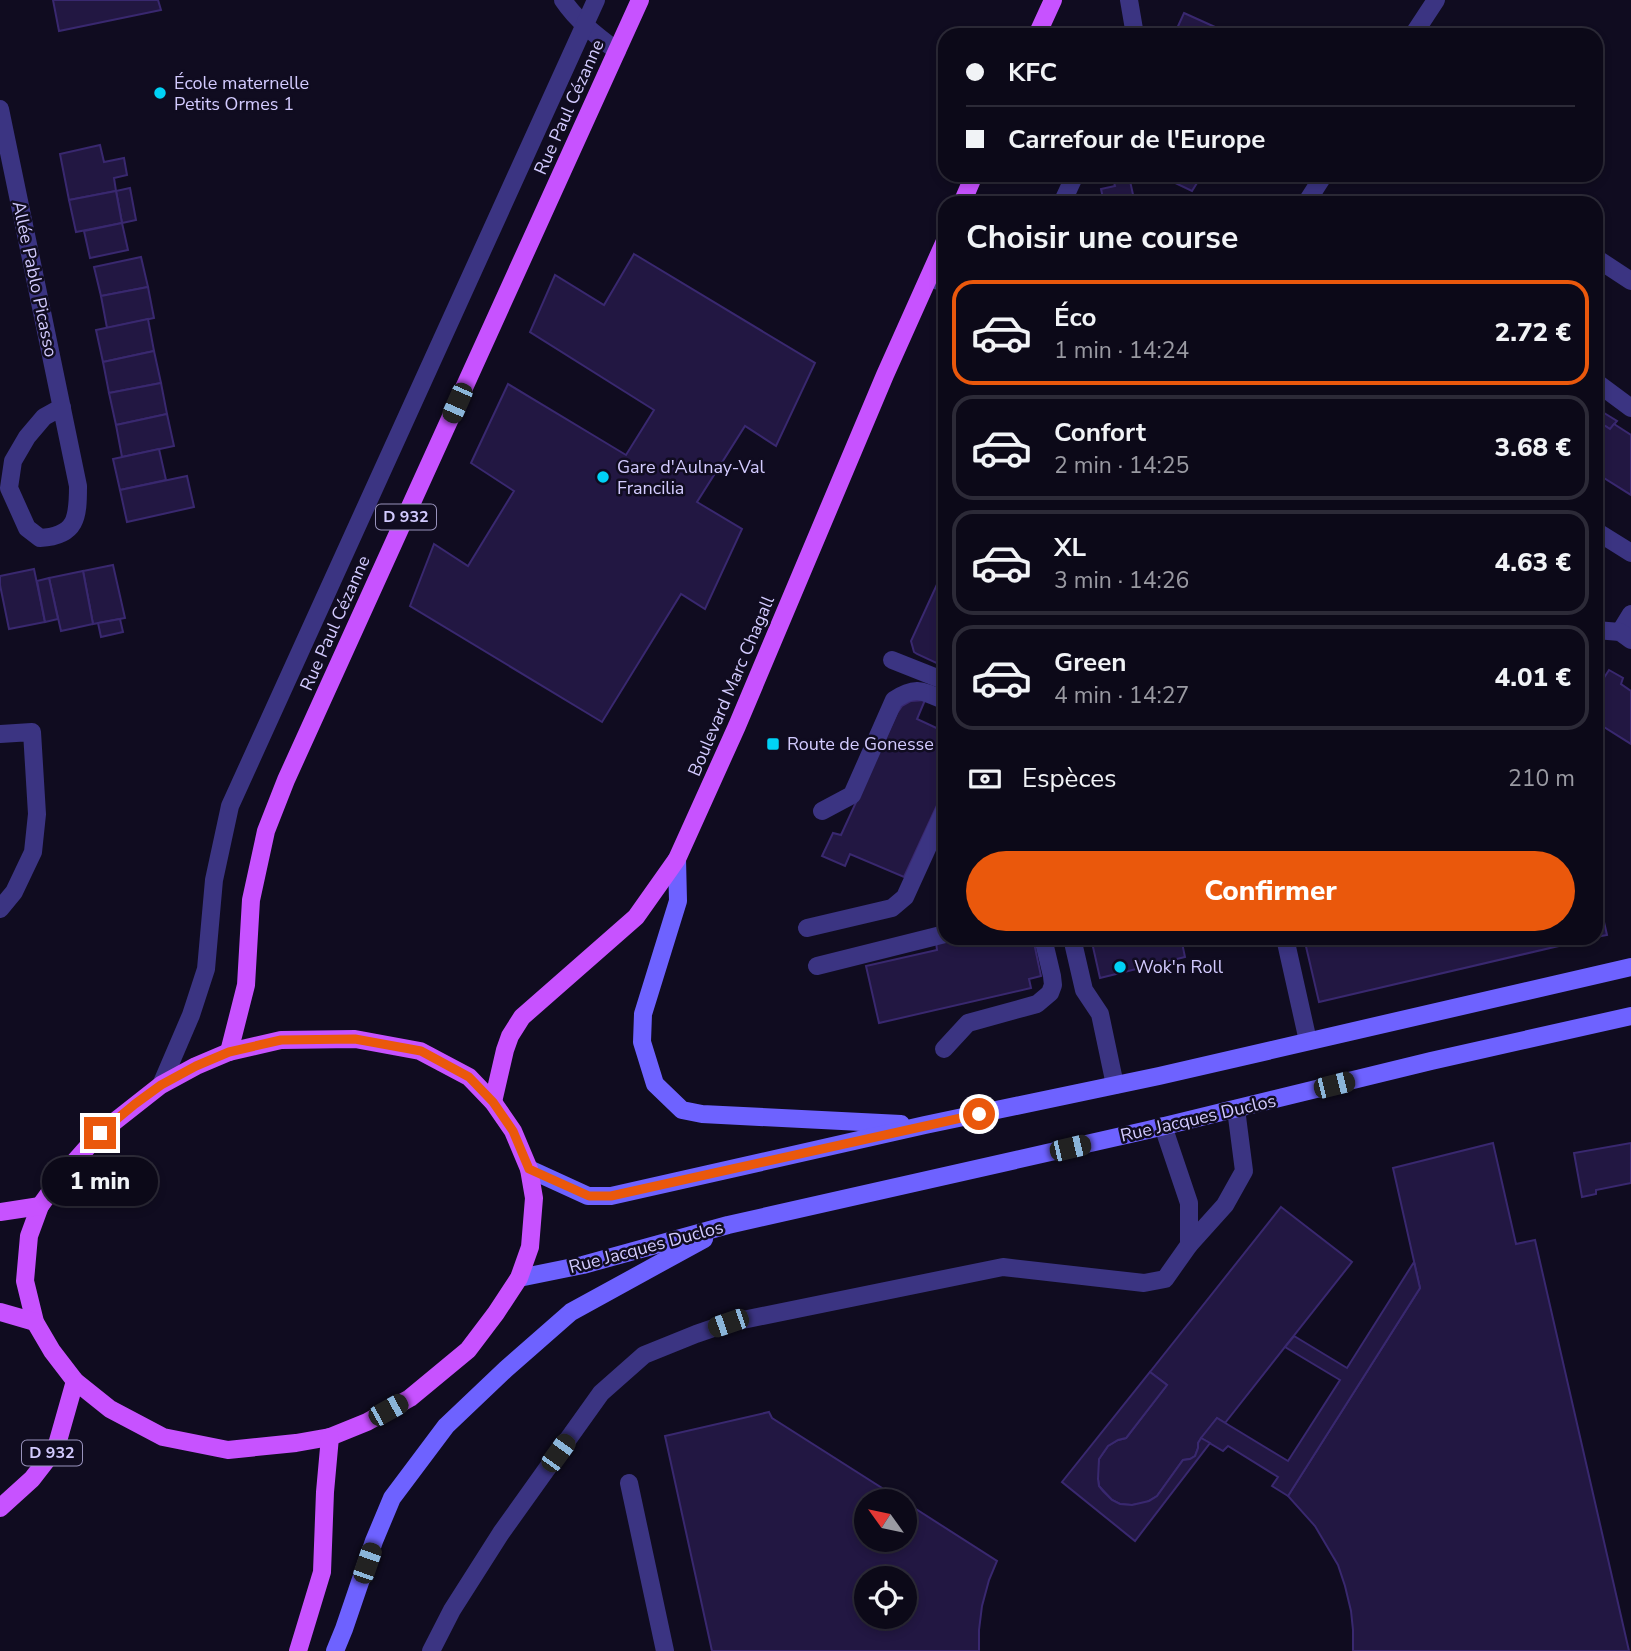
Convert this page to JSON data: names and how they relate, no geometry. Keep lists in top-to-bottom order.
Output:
{
  "streets": {
    "main road": [
      "Rue Paul Cézanne",
      "D 932",
      "Boulevard Marc Chagall",
      "Rue Jacques Duclos"
    ],
    "street": ["Allée Pablo Picasso"]
  },
  "places": {
    "other": ["École maternelle Petits Ormes 1", "Gare d'Aulnay-Val Francilia", "Wok'n Roll"],
    "transit": ["Route de Gonesse"]
  },
  "north": "top left",
  "page": {
    "banner": ["KFC", "Carrefour de l'Europe"],
    "heading": "Choisir une course",
    "list": [
      {
        "name": "Éco",
        "note": "1 min · 14:24",
        "value": "2.72 €"
      },
      {
        "name": "Confort",
        "note": "2 min · 14:25",
        "value": "3.68 €"
      },
      {
        "name": "XL",
        "note": "3 min · 14:26",
        "value": "4.63 €"
      },
      {
        "name": "Green",
        "note": "4 min · 14:27",
        "value": "4.01 €"
      }
    ],
    "pay": ["Espèces", "210 m"],
    "buttons": "Confirmer",
    "bubble": "1 min"
  }
}
